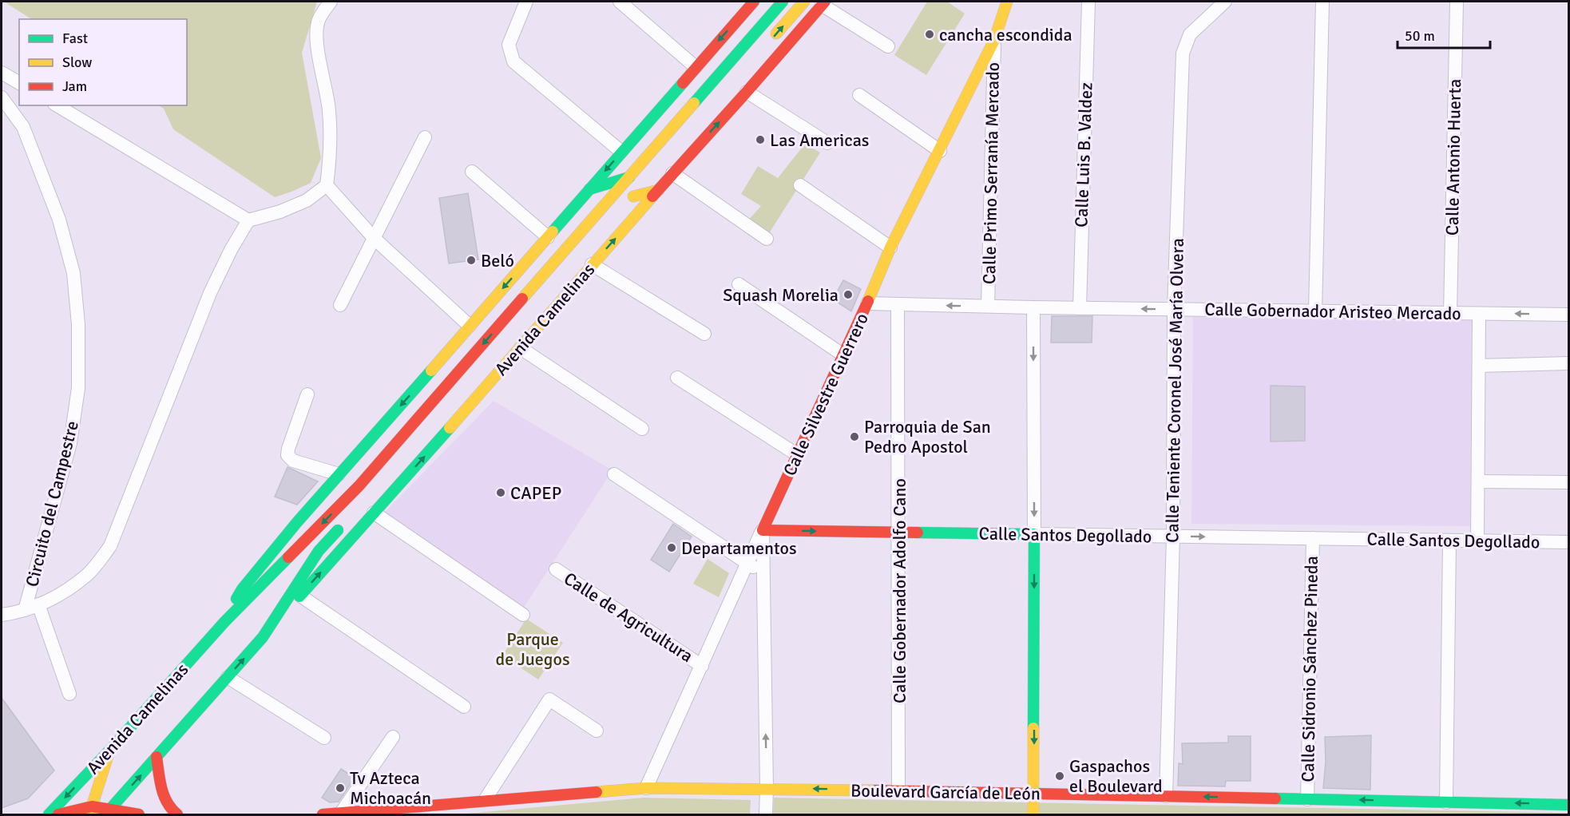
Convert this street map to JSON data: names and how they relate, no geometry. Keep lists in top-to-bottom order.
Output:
{
  "streets": {
    "main road": [
      "Avenida Camelinas",
      "Calle Silvestre Guerrero",
      "Calle Santos Degollado",
      "Boulevard García de León"
    ],
    "street": [
      "Calle Luis B. Valdez",
      "Calle Antonio Huerta",
      "Calle Primo Serranía Mercado",
      "Calle Gobernador Aristeo Mercado",
      "Calle Teniente Coronel José María Olvera",
      "Circuito del Campestre",
      "Calle Gobernador Adolfo Cano",
      "Calle de Agricultura",
      "Calle Sidronio Sánchez Pineda"
    ]
  },
  "crossings": [
    ["Calle Luis B. Valdez", "Calle Gobernador Aristeo Mercado"],
    ["Calle Antonio Huerta", "Calle Gobernador Aristeo Mercado"],
    ["Calle Primo Serranía Mercado", "Calle Gobernador Aristeo Mercado"],
    ["Calle Primo Serranía Mercado", "Calle Silvestre Guerrero"],
    ["Calle Gobernador Aristeo Mercado", "Calle Teniente Coronel José María Olvera"],
    ["Calle Gobernador Aristeo Mercado", "Calle Silvestre Guerrero"],
    ["Calle Gobernador Aristeo Mercado", "Calle Gobernador Adolfo Cano"],
    ["Calle Teniente Coronel José María Olvera", "Calle Santos Degollado"],
    ["Calle Teniente Coronel José María Olvera", "Boulevard García de León"],
    ["Calle Silvestre Guerrero", "Calle Santos Degollado"],
    ["Calle Silvestre Guerrero", "Calle de Agricultura"],
    ["Calle Silvestre Guerrero", "Boulevard García de León"],
    ["Calle Santos Degollado", "Calle Gobernador Adolfo Cano"],
    ["Calle Santos Degollado", "Calle Sidronio Sánchez Pineda"],
    ["Calle Gobernador Adolfo Cano", "Boulevard García de León"],
    ["Calle Sidronio Sánchez Pineda", "Boulevard García de León"]
  ],
  "one_way": ["Boulevard García de León"],
  "parks": ["Parque de Juegos"],
  "places": [
    "cancha escondida",
    "Las Americas",
    "Beló",
    "Squash Morelia",
    "Parroquia de San Pedro Apostol",
    "CAPEP",
    "Departamentos",
    "Gaspachos el Boulevard",
    "Tv Azteca Michoacán"
  ],
  "legend": ["Fast", "Slow", "Jam"],
  "scale_bar": "50 m"
}
